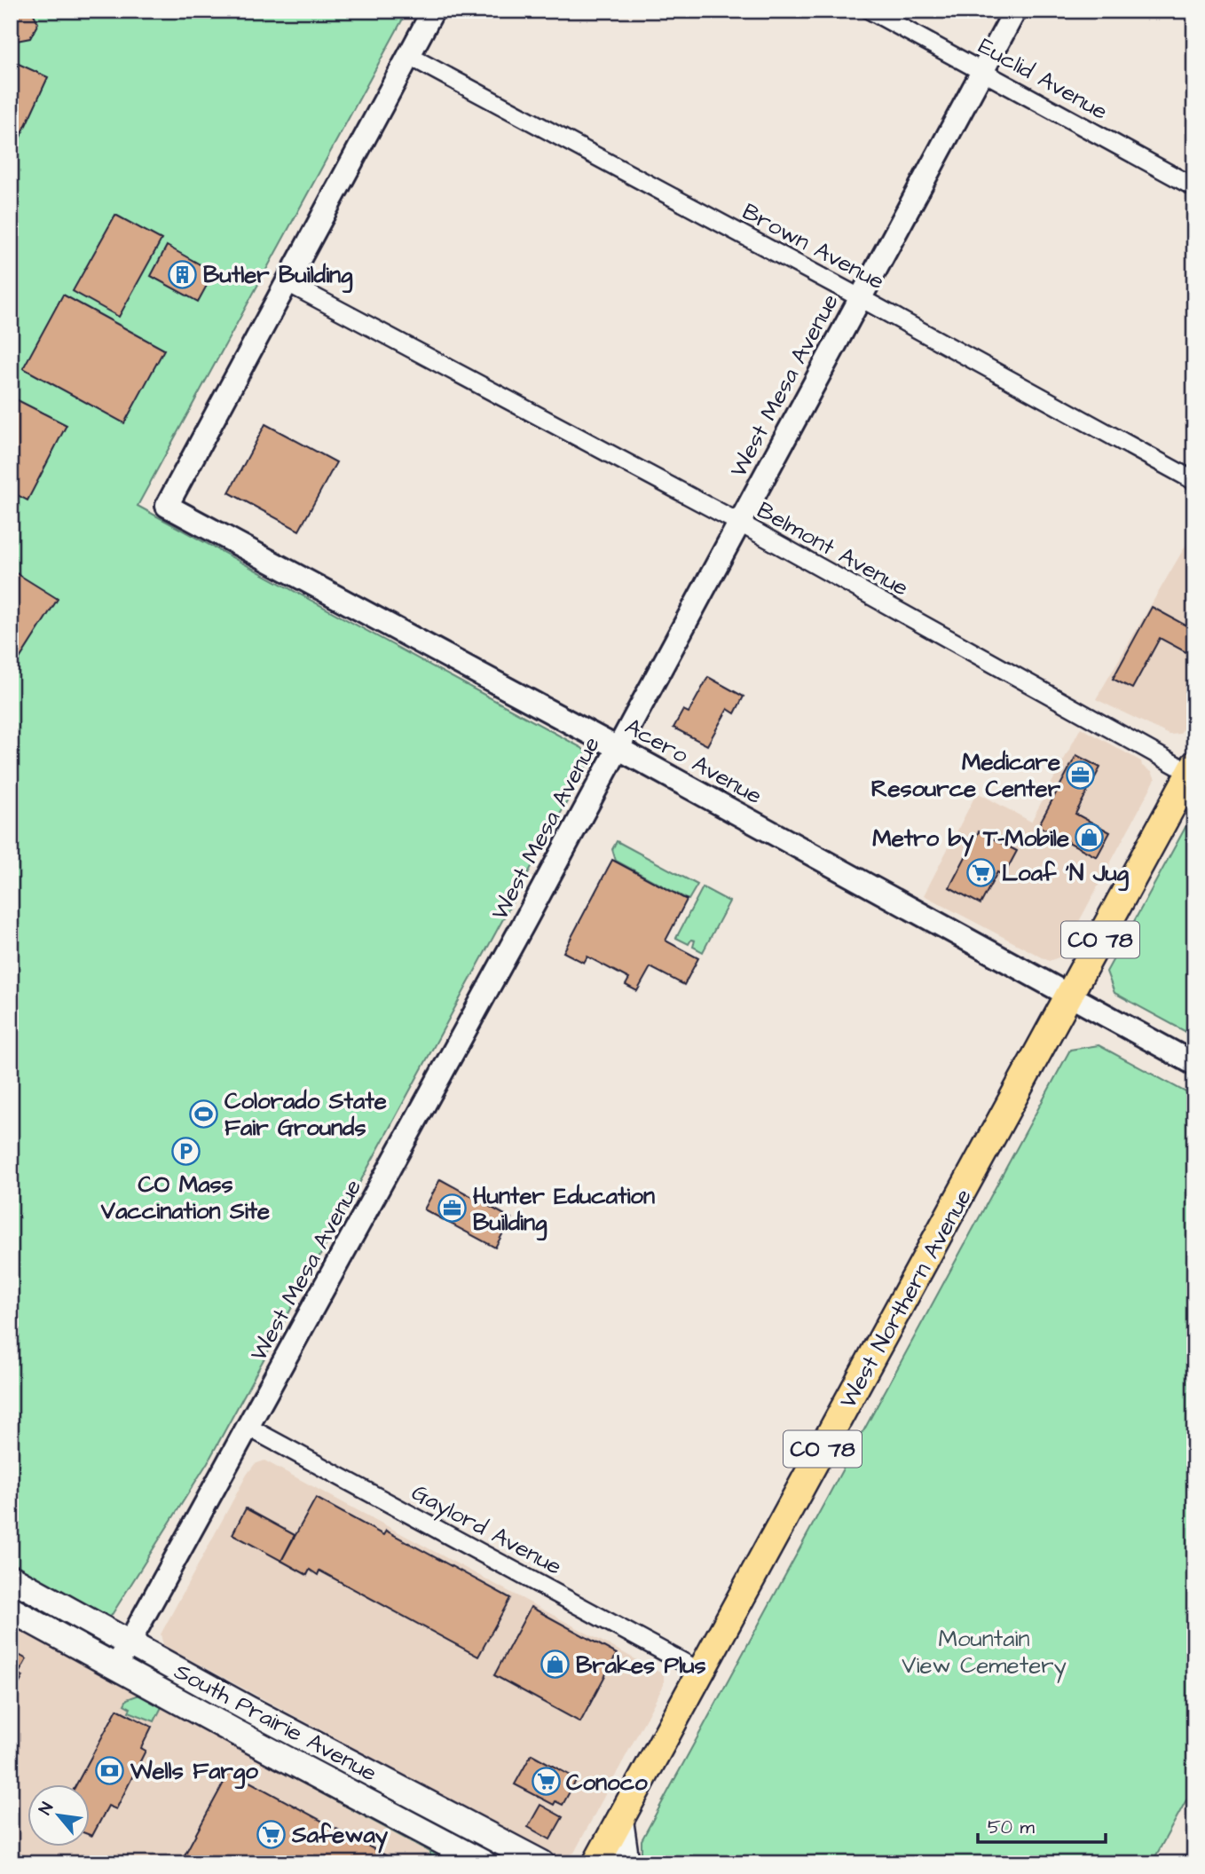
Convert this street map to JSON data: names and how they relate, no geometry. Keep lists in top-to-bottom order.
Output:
{
  "streets": {
    "main road": ["CO 78", "West Northern Avenue", "South Prairie Avenue"],
    "street": [
      "Euclid Avenue",
      "Brown Avenue",
      "West Mesa Avenue",
      "Belmont Avenue",
      "Acero Avenue",
      "Gaylord Avenue"
    ]
  },
  "crossings": [
    ["Euclid Avenue", "West Mesa Avenue"],
    ["Brown Avenue", "West Mesa Avenue"],
    ["West Mesa Avenue", "Belmont Avenue"],
    ["West Mesa Avenue", "Acero Avenue"],
    ["West Mesa Avenue", "Gaylord Avenue"],
    ["West Mesa Avenue", "South Prairie Avenue"],
    ["Belmont Avenue", "Acero Avenue"],
    ["Belmont Avenue", "West Northern Avenue"],
    ["Acero Avenue", "West Northern Avenue"],
    ["West Northern Avenue", "Gaylord Avenue"]
  ],
  "parks": ["Mountain View Cemetery"],
  "places": {
    "building": ["Butler Building"],
    "office": ["Medicare Resource Center", "Hunter Education Building"],
    "shop": ["Metro by T-Mobile", "Brakes Plus"],
    "supermarket": ["Loaf 'N Jug", "Conoco", "Safeway"],
    "sports": ["Colorado State Fair Grounds"],
    "parking": ["CO Mass Vaccination Site"],
    "bank": ["Wells Fargo"]
  },
  "scale_bar": "50 m",
  "north": "top left"
}
